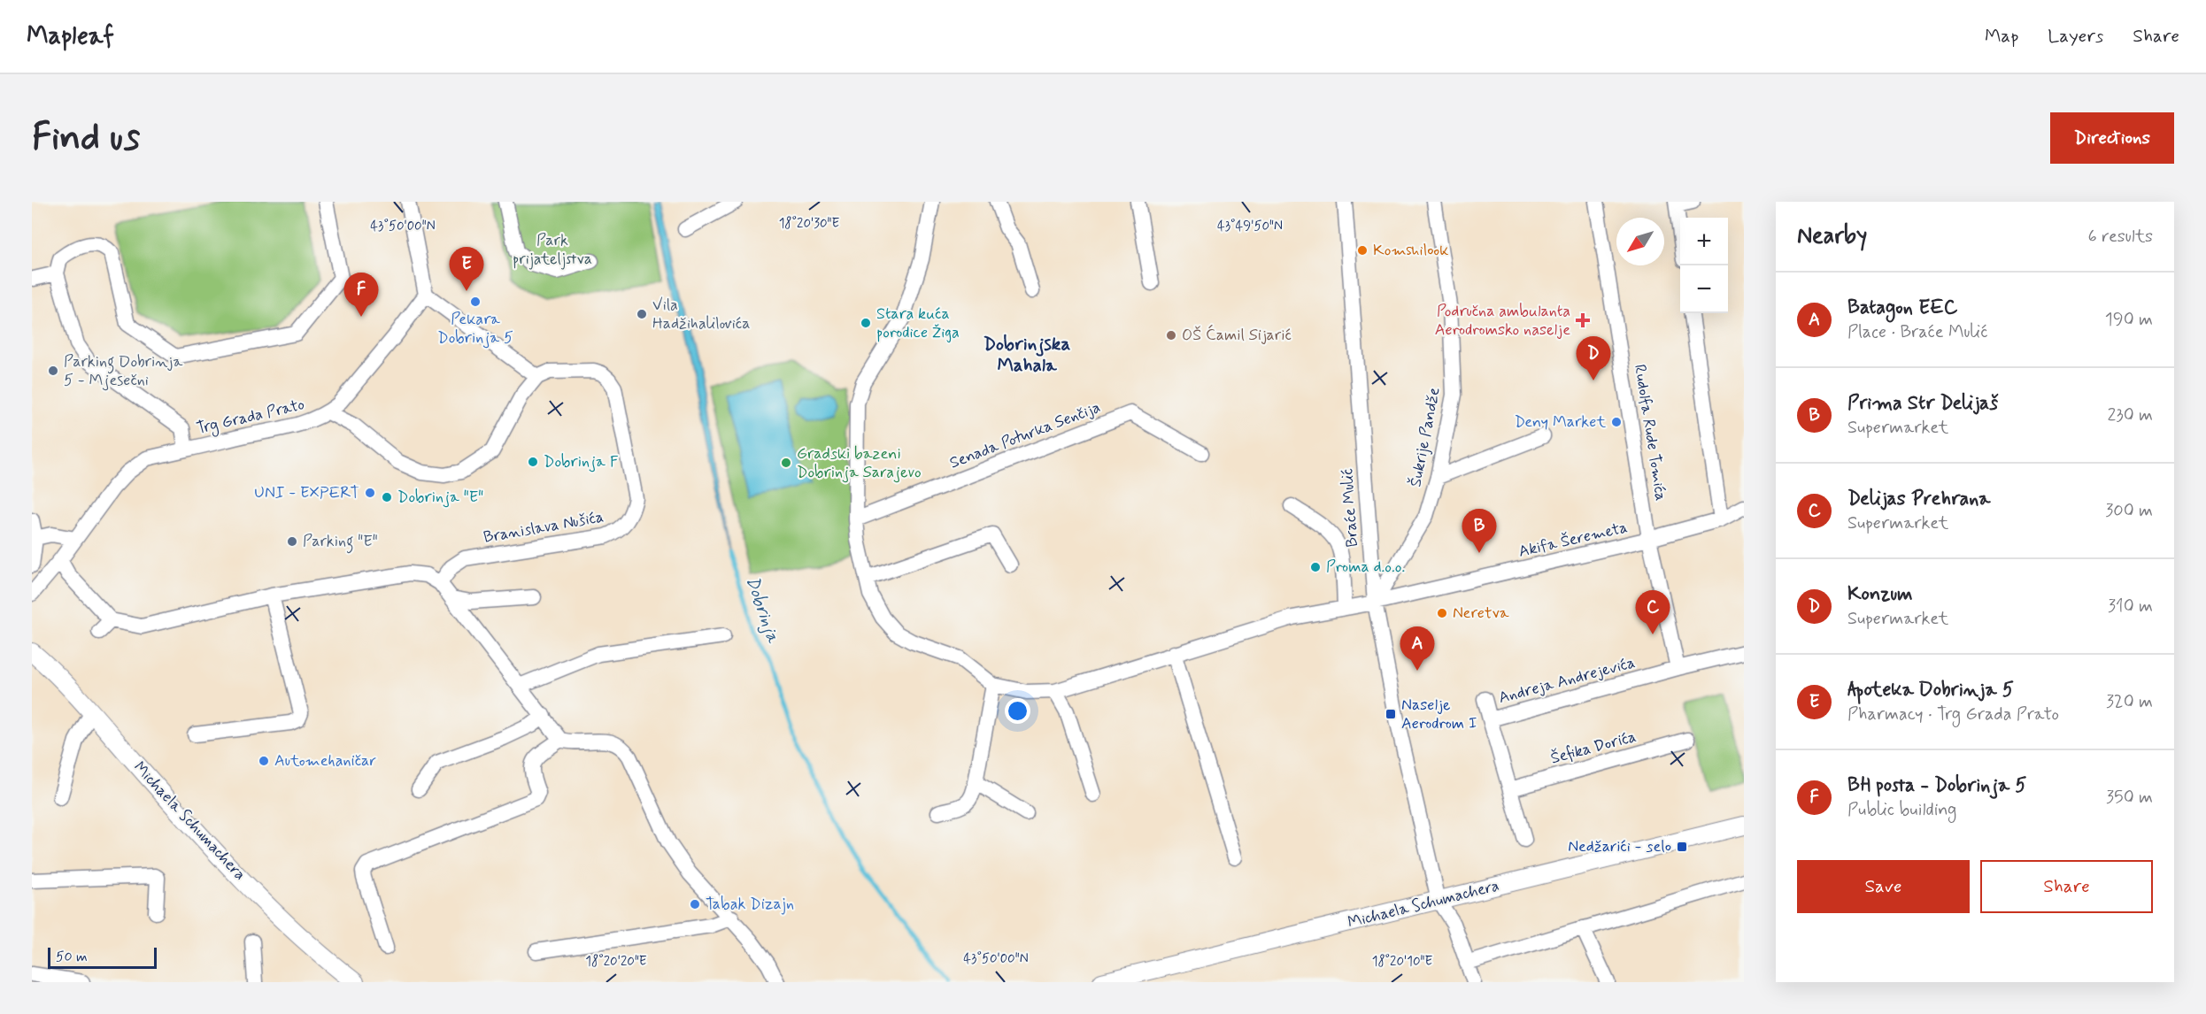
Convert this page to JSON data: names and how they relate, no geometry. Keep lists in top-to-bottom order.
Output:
{
  "streets": {
    "main road": ["Michaela Schumachera"],
    "street": [
      "Trg Grada Prato",
      "Rudolfa Rude Tomića",
      "Senada Poturka Senčija",
      "Šukrije Pandže",
      "Braće Mulić",
      "Branislava Nušića",
      "Akifa Šeremeta",
      "Andreja Andrejevića",
      "Šefika Dorića"
    ]
  },
  "crossings": [
    ["Trg Grada Prato", "Branislava Nušića"],
    ["Rudolfa Rude Tomića", "Akifa Šeremeta"],
    ["Rudolfa Rude Tomića", "Andreja Andrejevića"],
    ["Šukrije Pandže", "Braće Mulić"],
    ["Šukrije Pandže", "Akifa Šeremeta"],
    ["Braće Mulić", "Akifa Šeremeta"],
    ["Braće Mulić", "Michaela Schumachera"],
    ["Andreja Andrejevića", "Šefika Dorića"]
  ],
  "districts": ["Dobrinjska Mahala"],
  "water": ["Dobrinja"],
  "parks": ["Park prijateljstva"],
  "places": {
    "other": [
      "Komshilook",
      "Pekara Dobrinja 5",
      "Vila Hadžihalilovića",
      "Stara kuća porodice Žiga",
      "OŠ Ćamil Sijarić",
      "Parking Dobrinja 5 - Mjesečni",
      "Deny Market",
      "Dobrinja F",
      "Gradski bazeni Dobrinja Sarajevo",
      "UNI - EXPERT",
      "Dobrinja \"E\"",
      "Parking \"E\"",
      "Proma d.o.o.",
      "Neretva",
      "Automehaničar",
      "Tabak Dizajn"
    ],
    "health": ["Područna ambulanta Aerodromsko naselje"],
    "transit": ["Naselje Aerodrom I", "Nedžarići - selo"]
  },
  "scale_bar": "50 m",
  "north": "bottom left",
  "page": {
    "header": "Mapleaf",
    "nav": ["Map", "Layers", "Share"],
    "buttons": [
      "Directions",
      ["Save", "Share"]
    ],
    "title": "Find us",
    "heading": ["Nearby", "6 results"],
    "map_buttons": ["+", "−"],
    "pins": [
      "E",
      "F",
      "D",
      "B",
      "C",
      "A"
    ],
    "list": [
      {
        "mark": "A",
        "name": "Batagon EEC",
        "note": "Place · Braće Mulić",
        "value": "190 m"
      },
      {
        "mark": "B",
        "name": "Prima Str Delijaš",
        "note": "Supermarket",
        "value": "230 m"
      },
      {
        "mark": "C",
        "name": "Delijas Prehrana",
        "note": "Supermarket",
        "value": "300 m"
      },
      {
        "mark": "D",
        "name": "Konzum",
        "note": "Supermarket",
        "value": "310 m"
      },
      {
        "mark": "E",
        "name": "Apoteka Dobrinja 5",
        "note": "Pharmacy · Trg Grada Prato",
        "value": "320 m"
      },
      {
        "mark": "F",
        "name": "BH posta - Dobrinja 5",
        "note": "Public building",
        "value": "350 m"
      }
    ],
    "scale": "50 m"
  },
  "coordinates": [
    "18°20'30\"E",
    "43°50'00\"N",
    "43°49'50\"N",
    "18°20'20\"E",
    "18°20'10\"E"
  ]
}
